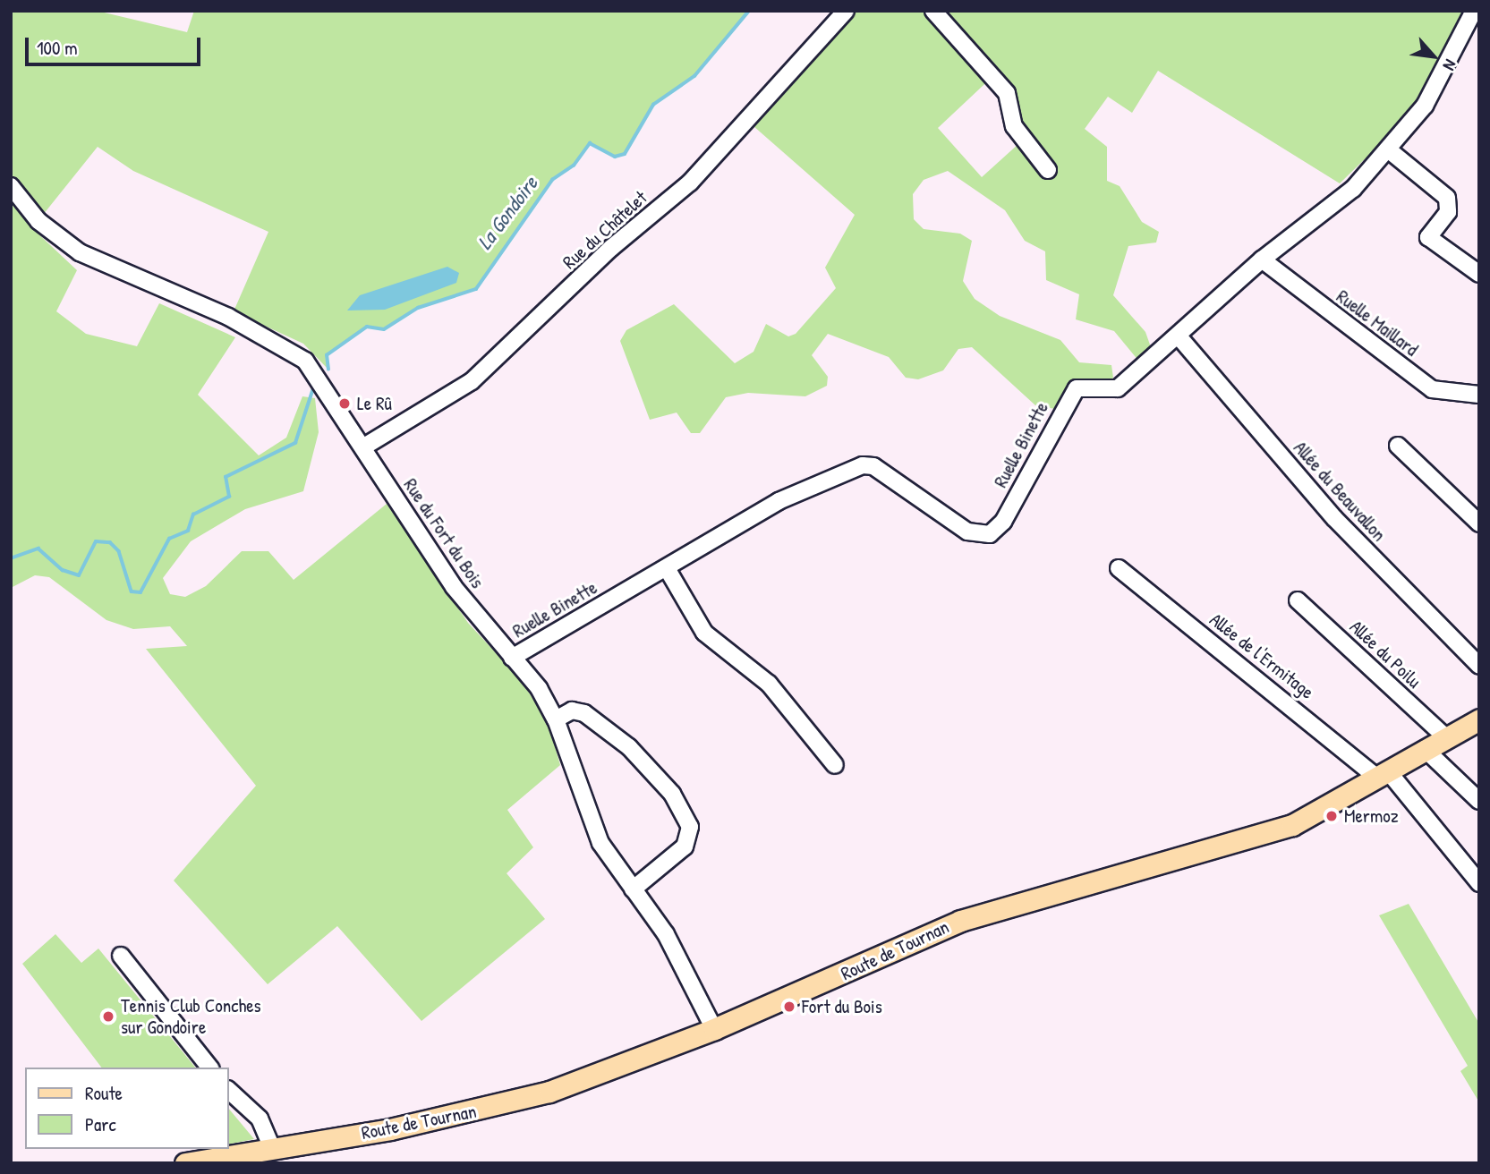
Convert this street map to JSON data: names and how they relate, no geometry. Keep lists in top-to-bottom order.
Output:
{
  "streets": {
    "main road": ["Route de Tournan"],
    "street": [
      "Rue du Châtelet",
      "Ruelle Maillard",
      "Ruelle Binette",
      "Allée du Beauvallon",
      "Rue du Fort du Bois",
      "Allée du Poilu",
      "Allée de l'Ermitage"
    ]
  },
  "crossings": [
    ["Rue du Châtelet", "Rue du Fort du Bois"],
    ["Ruelle Maillard", "Ruelle Binette"],
    ["Ruelle Binette", "Allée du Beauvallon"],
    ["Ruelle Binette", "Rue du Fort du Bois"],
    ["Rue du Fort du Bois", "Route de Tournan"],
    ["Allée du Poilu", "Route de Tournan"],
    ["Allée de l'Ermitage", "Route de Tournan"]
  ],
  "water": ["La Gondoire"],
  "places": [
    "Le Rû",
    "Mermoz",
    "Fort du Bois",
    "Tennis Club Conches sur Gondoire"
  ],
  "legend": ["Route", "Parc"],
  "scale_bar": "100 m",
  "north": "bottom right"
}
